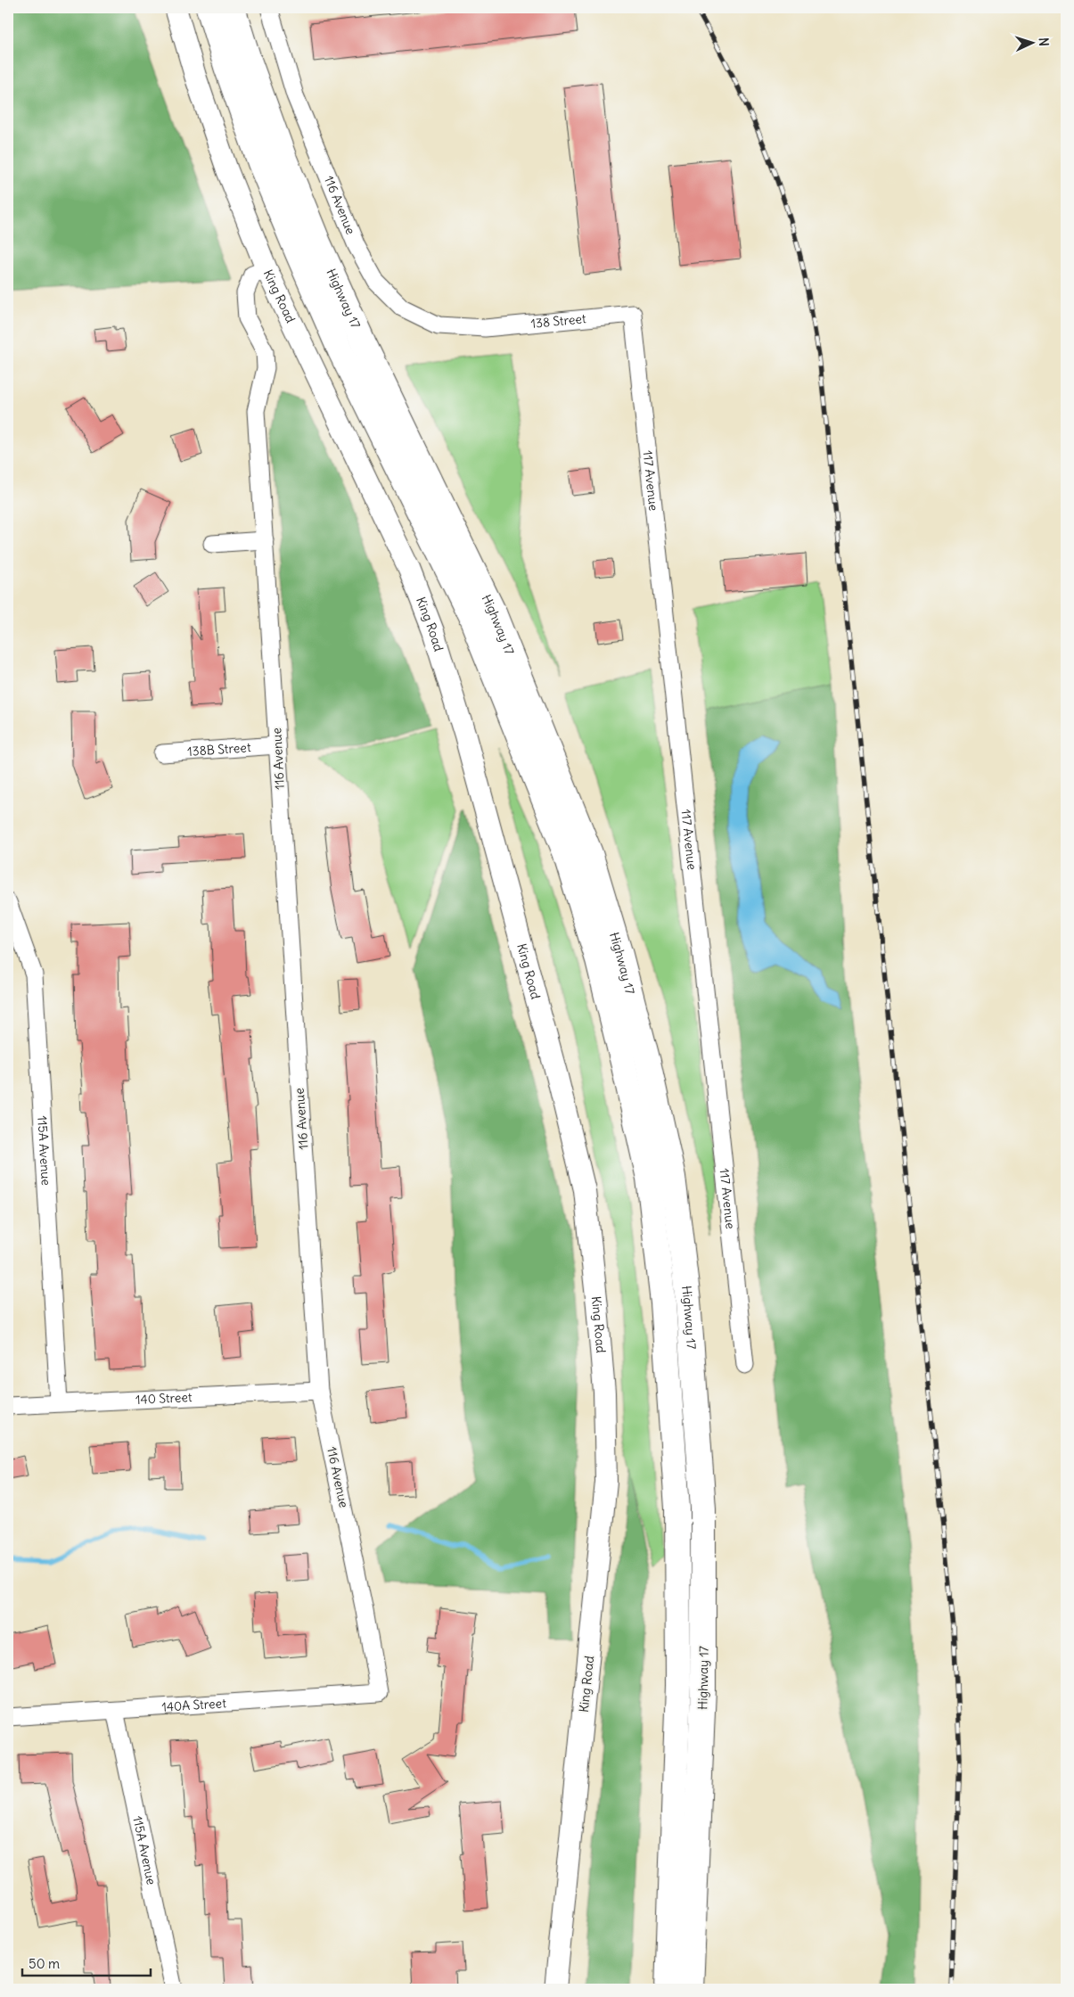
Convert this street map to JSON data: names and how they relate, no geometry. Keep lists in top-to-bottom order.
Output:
{
  "streets": {
    "highway": ["Highway 17"],
    "street": [
      "116 Avenue",
      "King Road",
      "138 Street",
      "117 Avenue",
      "138B Street",
      "115A Avenue",
      "140 Street",
      "140A Street"
    ]
  },
  "crossings": [
    ["116 Avenue", "King Road"],
    ["116 Avenue", "138 Street"],
    ["116 Avenue", "138B Street"],
    ["116 Avenue", "140 Street"],
    ["116 Avenue", "140A Street"],
    ["138 Street", "117 Avenue"],
    ["115A Avenue", "140 Street"],
    ["115A Avenue", "140A Street"]
  ],
  "scale_bar": "50 m",
  "north": "right"
}
